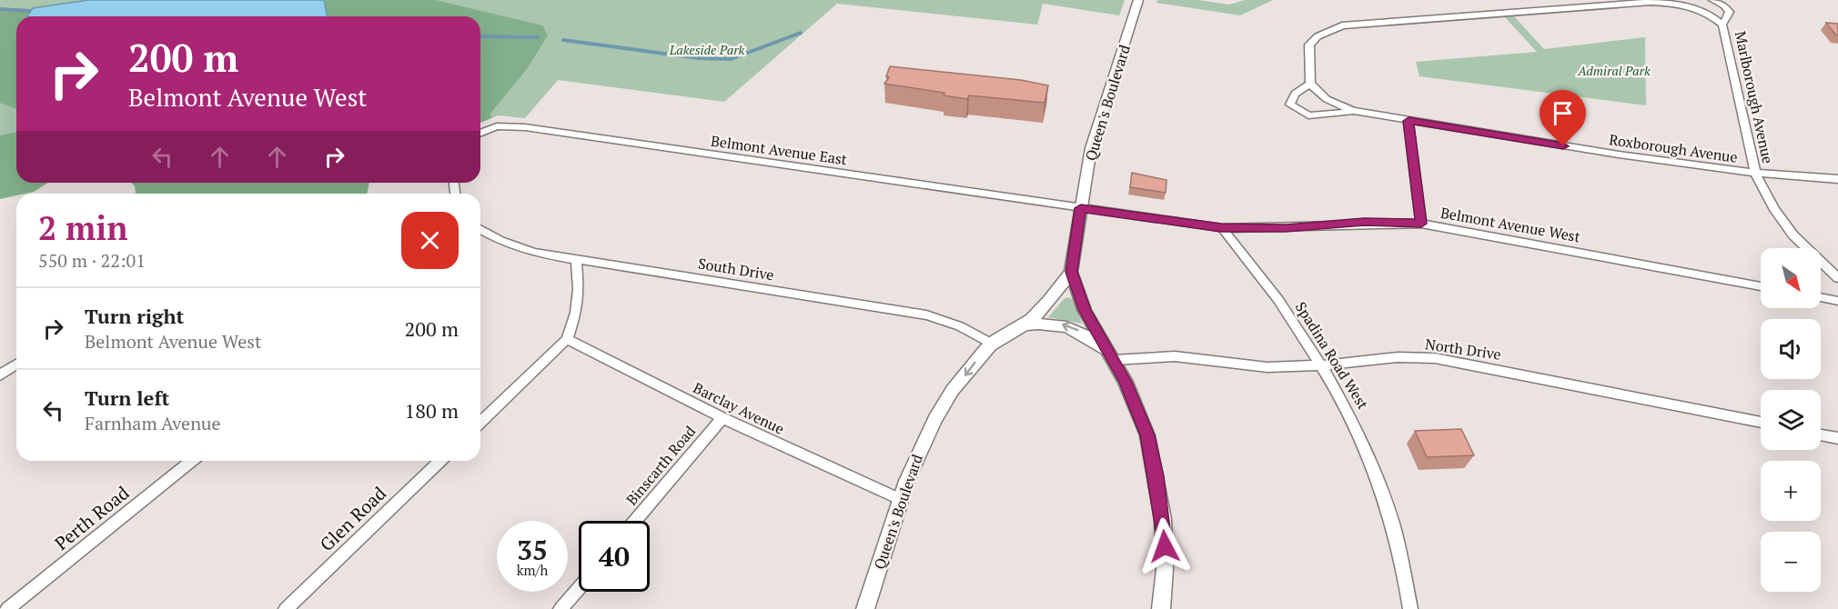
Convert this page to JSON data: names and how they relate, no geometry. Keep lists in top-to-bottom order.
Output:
{
  "streets": {
    "street": [
      "Marlborough Avenue",
      "Queen's Boulevard",
      "Roxborough Avenue",
      "Belmont Avenue East",
      "Belmont Avenue West",
      "South Drive",
      "North Drive",
      "Spadina Road West",
      "Barclay Avenue",
      "Binscarth Road",
      "Perth Road",
      "Glen Road"
    ]
  },
  "crossings": [
    ["Marlborough Avenue", "Roxborough Avenue"],
    ["Queen's Boulevard", "Belmont Avenue East"],
    ["Queen's Boulevard", "Belmont Avenue West"],
    ["Queen's Boulevard", "South Drive"],
    ["Queen's Boulevard", "North Drive"],
    ["Queen's Boulevard", "Barclay Avenue"],
    ["Belmont Avenue East", "Belmont Avenue West"],
    ["Belmont Avenue West", "Spadina Road West"],
    ["North Drive", "Spadina Road West"],
    ["Barclay Avenue", "Binscarth Road"]
  ],
  "parks": ["Lakeside Park", "Admiral Park"],
  "north": "bottom right",
  "page": {
    "turn": ["200 m", "Belmont Avenue West"],
    "heading": ["2 min", "550 m · 22:01"],
    "map_buttons": ["+", "−"],
    "list": [
      {
        "name": "Turn right",
        "note": "Belmont Avenue West",
        "value": "200 m"
      },
      {
        "name": "Turn left",
        "note": "Farnham Avenue",
        "value": "180 m"
      }
    ],
    "speed": "35 km/h",
    "limit": "40"
  }
}
